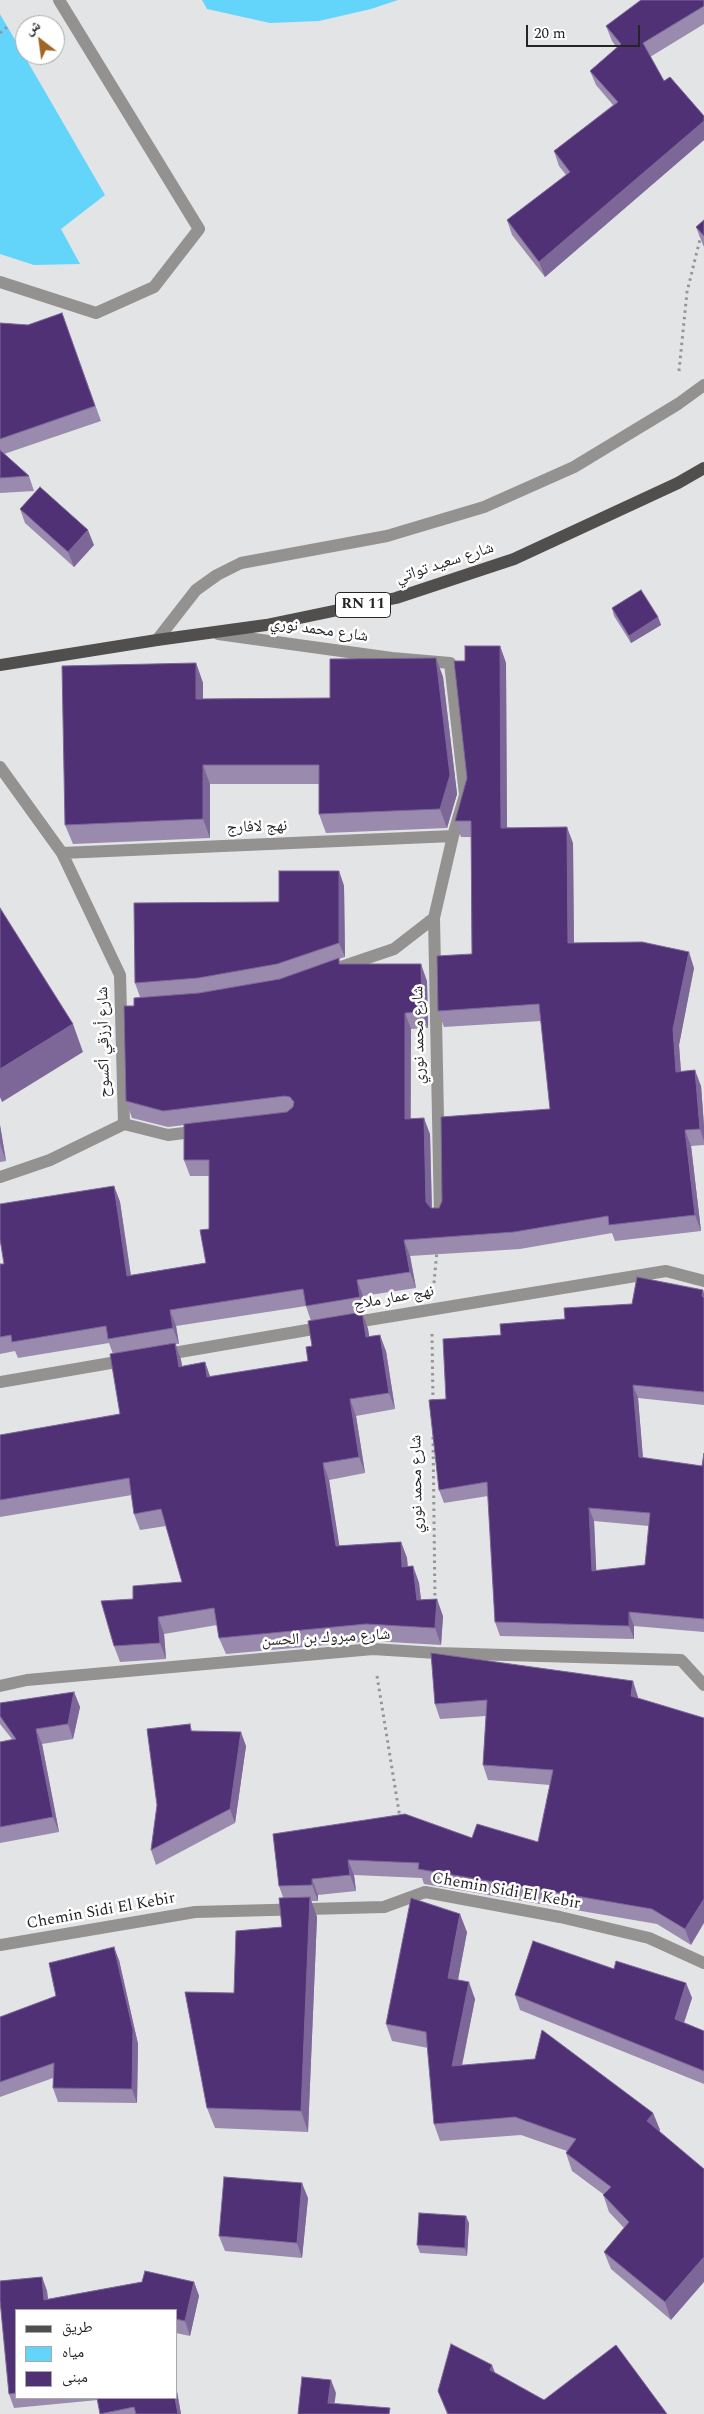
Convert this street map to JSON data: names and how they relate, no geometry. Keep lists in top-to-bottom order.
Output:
{
  "streets": {
    "main road": ["شارع سعيد تواتي", "RN 11"],
    "street": [
      "شارع محمد نوري",
      "نهج لافارج",
      "شارع أرزقي أكسوح",
      "نهج عمار ملاح",
      "شارع مبروك بن الحسن",
      "Chemin Sidi El Kebir"
    ]
  },
  "crossings": [
    ["شارع سعيد تواتي", "شارع محمد نوري"],
    ["شارع محمد نوري", "نهج لافارج"],
    ["نهج لافارج", "شارع أرزقي أكسوح"]
  ],
  "legend": ["طريق", "مياه", "مبنى"],
  "scale_bar": "20 m",
  "north": "top left"
}
